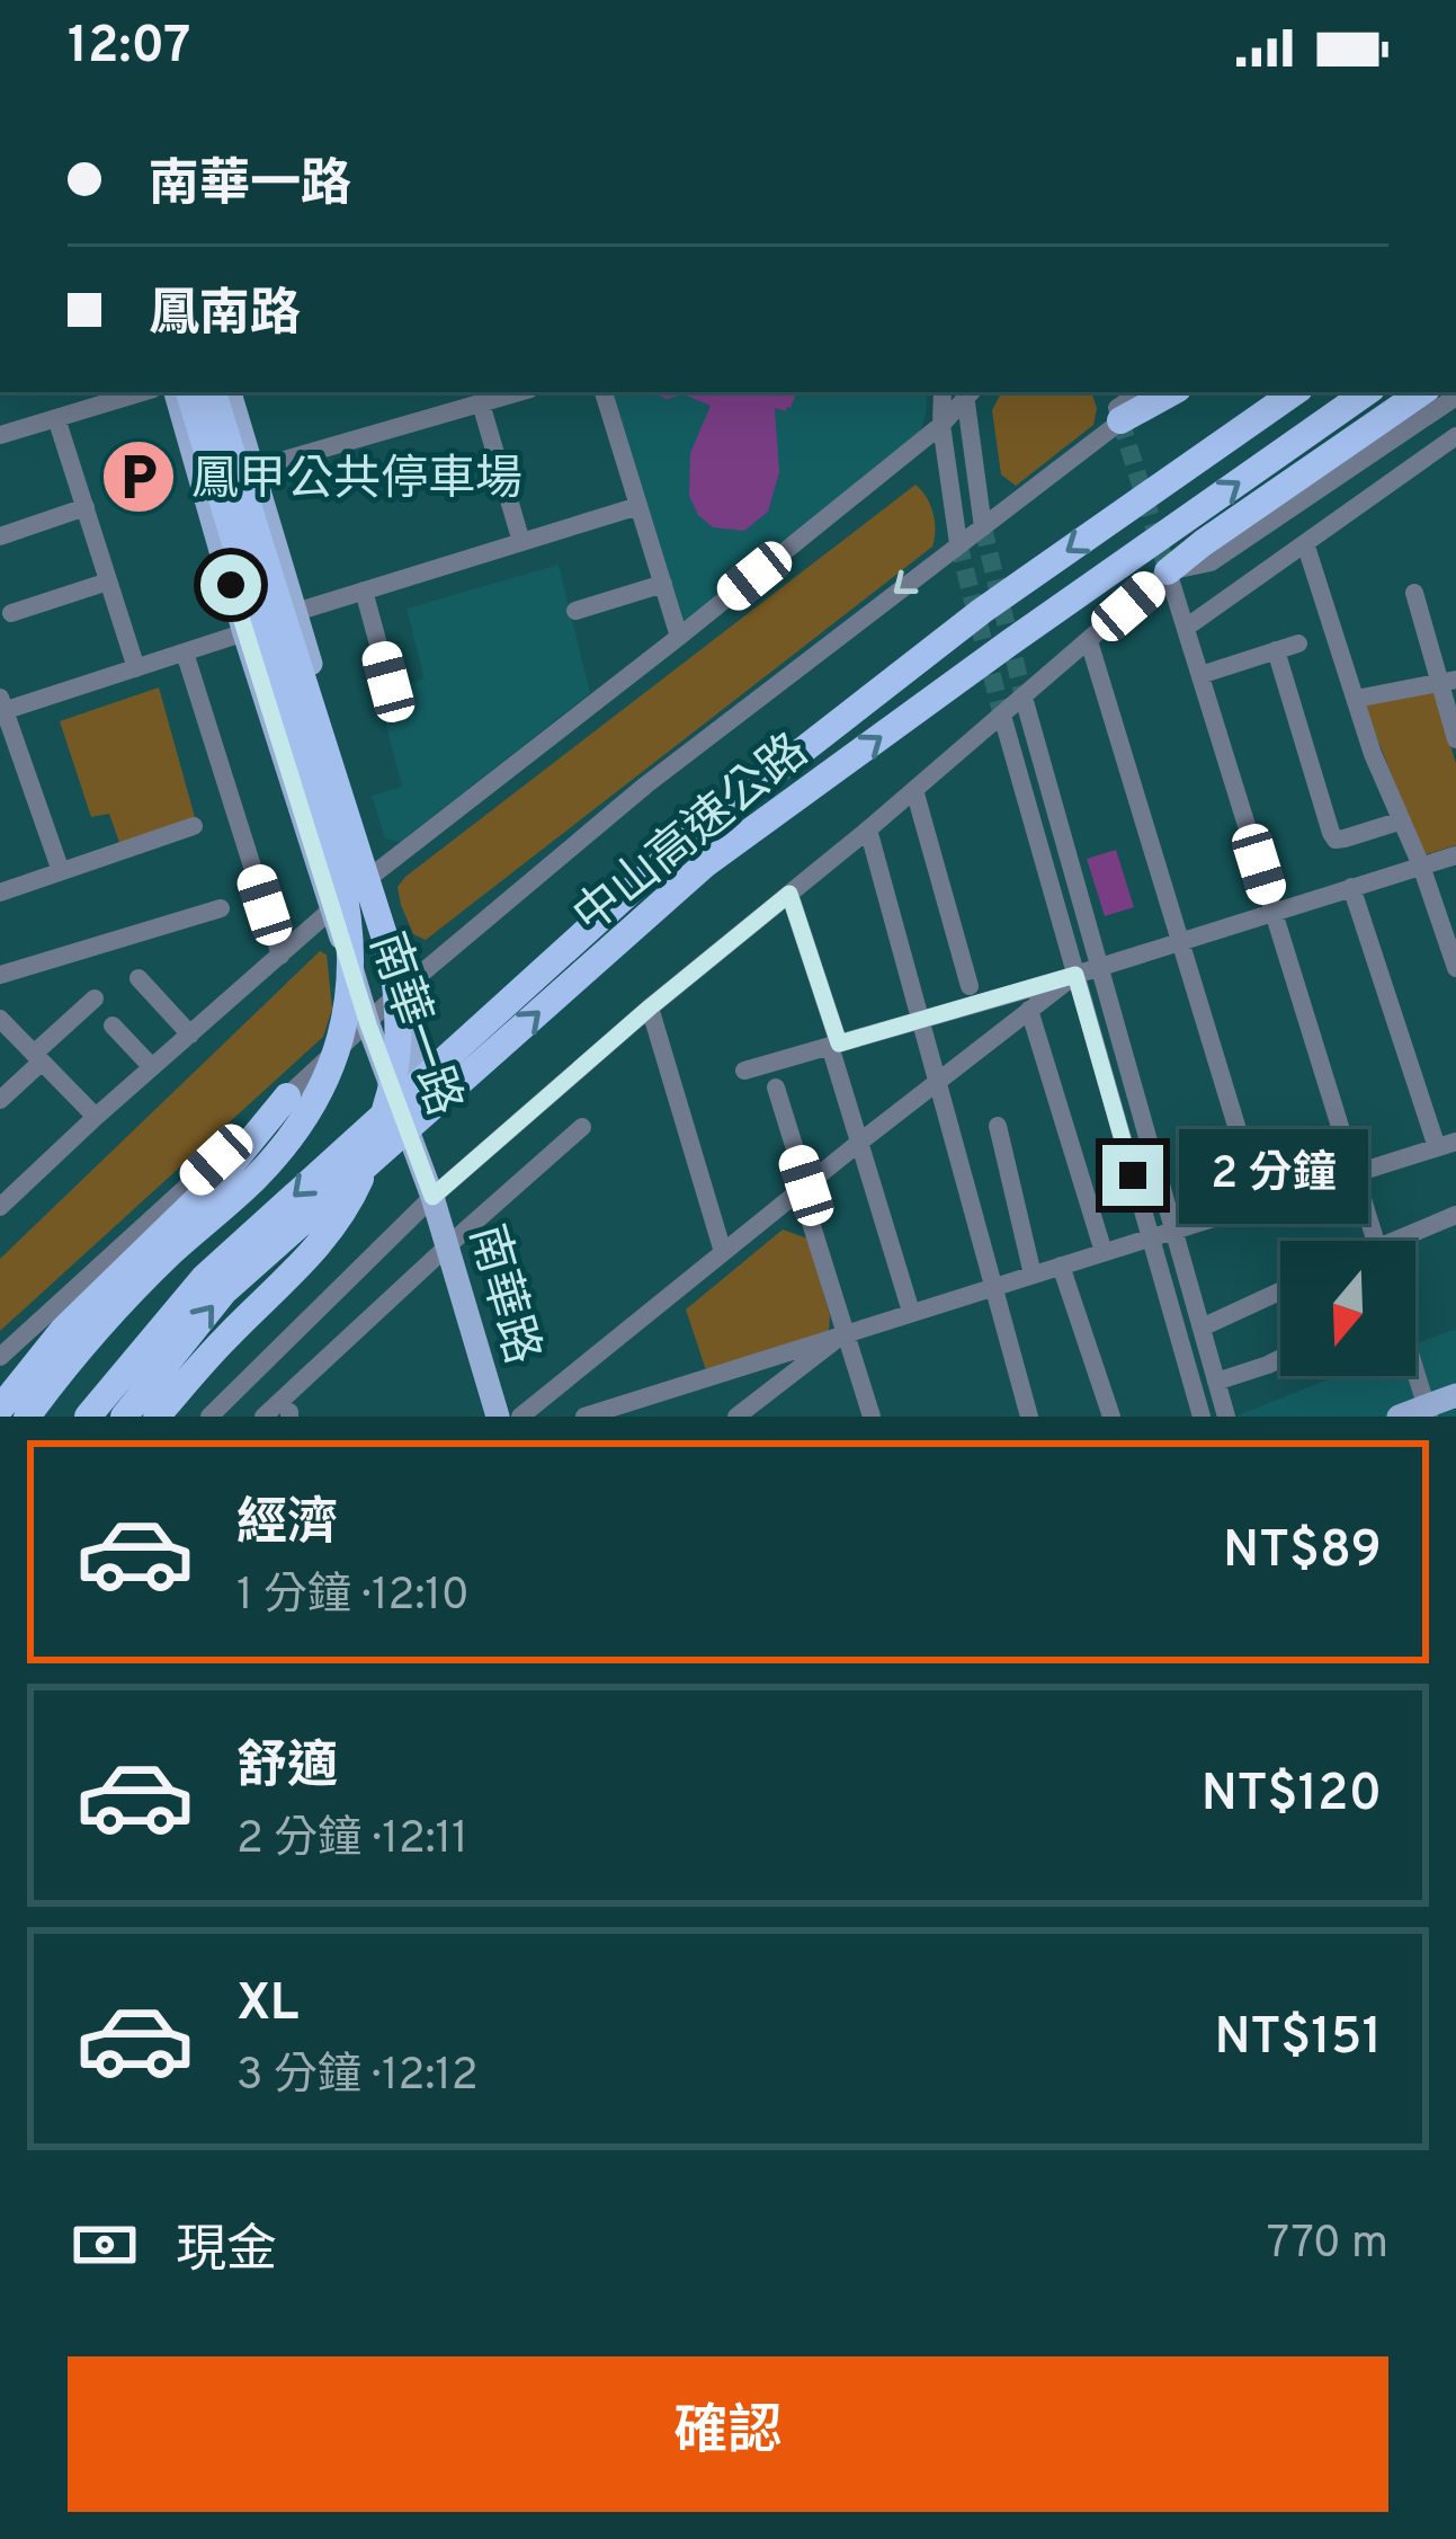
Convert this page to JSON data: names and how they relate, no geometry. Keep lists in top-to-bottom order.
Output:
{
  "streets": {
    "highway": ["中山高速公路"],
    "main road": ["南華一路", "南華路"]
  },
  "crossings": [
    ["南華一路", "南華路"]
  ],
  "places": {
    "parking": ["鳳甲公共停車場"]
  },
  "north": "bottom",
  "page": {
    "status": "12:07",
    "banner": ["南華一路", "鳳南路"],
    "bubble": "2 分鐘",
    "list": [
      {
        "name": "經濟",
        "note": "1 分鐘 · 12:10",
        "value": "NT$89"
      },
      {
        "name": "舒適",
        "note": "2 分鐘 · 12:11",
        "value": "NT$120"
      },
      {
        "name": "XL",
        "note": "3 分鐘 · 12:12",
        "value": "NT$151"
      }
    ],
    "pay": ["現金", "770 m"],
    "buttons": "確認"
  }
}
